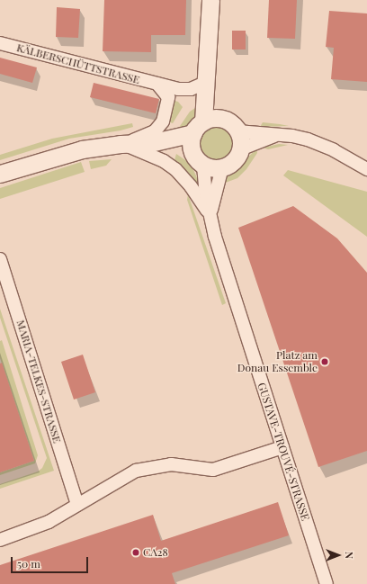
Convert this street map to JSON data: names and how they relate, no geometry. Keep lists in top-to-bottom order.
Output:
{
  "streets": {
    "street": ["KÄLBERSCHÜTTSTRASSE", "MARIA-TELKES-STRASSE", "GUSTAVE-TROUVÉ-STRASSE"]
  },
  "places": ["Platz am Donau Essemble", "CA28"],
  "scale_bar": "50 m",
  "north": "right"
}
